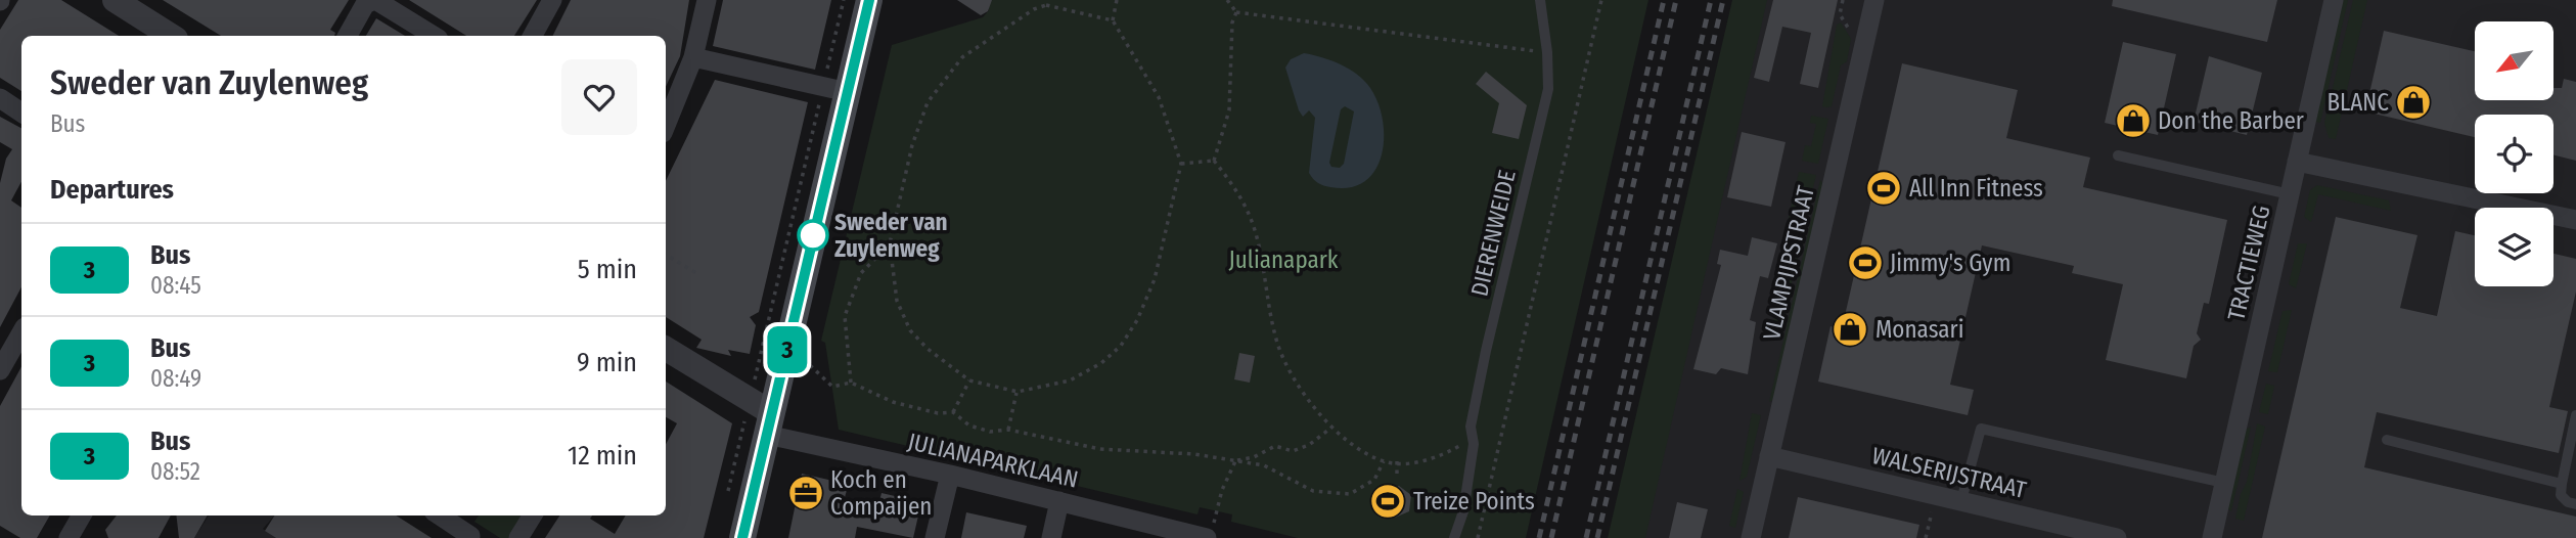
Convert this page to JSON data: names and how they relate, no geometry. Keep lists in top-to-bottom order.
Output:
{
  "streets": {
    "street": [
      "VLAMPIJPSTRAAT",
      "TRACTIEWEG",
      "JULIANAPARKLAAN",
      "WALSERIJSTRAAT"
    ],
    "lane": ["DIERENWEIDE"]
  },
  "crossings": [
    ["VLAMPIJPSTRAAT", "WALSERIJSTRAAT"]
  ],
  "parks": ["Julianapark"],
  "places": {
    "shop": ["BLANC", "Don the Barber", "Monasari"],
    "sports": ["All Inn Fitness", "Jimmy's Gym", "Treize Points"],
    "other": ["Sweder van Zuylenweg"],
    "office": ["Koch en Compaijen"]
  },
  "lines": ["bus line 3"],
  "north": "bottom left",
  "page": {
    "on_map": "3",
    "heading": [
      ["Sweder van Zuylenweg", "Bus"],
      "Departures"
    ],
    "list": [
      {
        "mark": "3",
        "name": "Bus",
        "note": "08:45",
        "value": "5 min"
      },
      {
        "mark": "3",
        "name": "Bus",
        "note": "08:49",
        "value": "9 min"
      },
      {
        "mark": "3",
        "name": "Bus",
        "note": "08:52",
        "value": "12 min"
      }
    ]
  }
}
